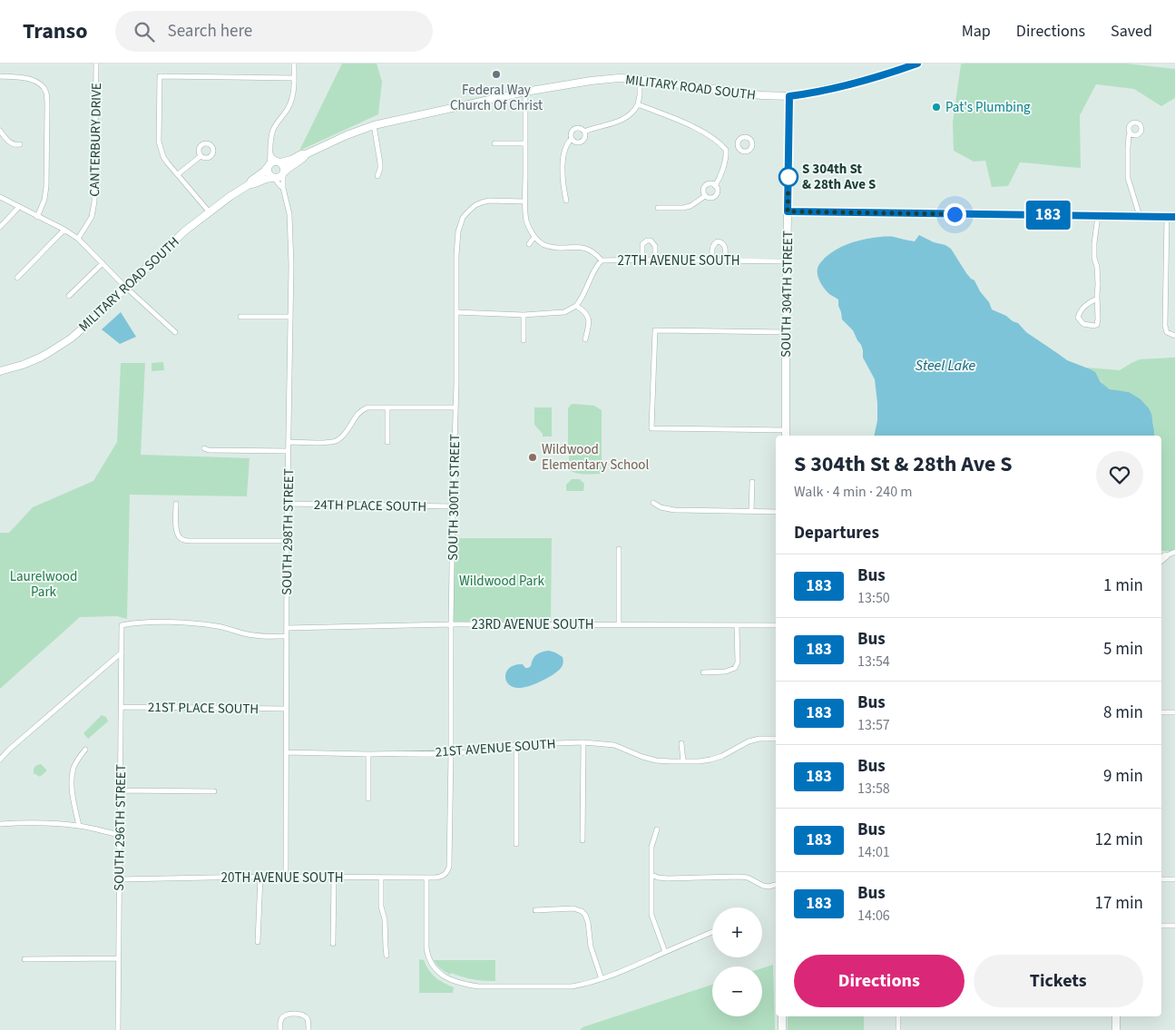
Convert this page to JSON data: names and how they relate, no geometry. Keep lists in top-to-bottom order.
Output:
{
  "streets": {
    "main road": ["MILITARY ROAD SOUTH", "SOUTH 304TH STREET"],
    "street": [
      "CANTERBURY DRIVE",
      "27TH AVENUE SOUTH",
      "SOUTH 300TH STREET",
      "24TH PLACE SOUTH",
      "SOUTH 298TH STREET",
      "23RD AVENUE SOUTH",
      "21ST PLACE SOUTH",
      "21ST AVENUE SOUTH",
      "SOUTH 296TH STREET",
      "20TH AVENUE SOUTH"
    ]
  },
  "crossings": [
    ["MILITARY ROAD SOUTH", "SOUTH 304TH STREET"],
    ["MILITARY ROAD SOUTH", "SOUTH 298TH STREET"],
    ["27TH AVENUE SOUTH", "SOUTH 304TH STREET"],
    ["SOUTH 300TH STREET", "24TH PLACE SOUTH"],
    ["SOUTH 300TH STREET", "23RD AVENUE SOUTH"],
    ["SOUTH 300TH STREET", "21ST AVENUE SOUTH"],
    ["SOUTH 300TH STREET", "20TH AVENUE SOUTH"],
    ["24TH PLACE SOUTH", "SOUTH 298TH STREET"],
    ["SOUTH 298TH STREET", "23RD AVENUE SOUTH"],
    ["SOUTH 298TH STREET", "21ST PLACE SOUTH"],
    ["SOUTH 298TH STREET", "21ST AVENUE SOUTH"],
    ["SOUTH 298TH STREET", "SOUTH 296TH STREET"],
    ["SOUTH 298TH STREET", "20TH AVENUE SOUTH"],
    ["21ST PLACE SOUTH", "SOUTH 296TH STREET"],
    ["SOUTH 296TH STREET", "20TH AVENUE SOUTH"]
  ],
  "water": ["Steel Lake"],
  "parks": ["Laurelwood Park", "Wildwood Park"],
  "places": [
    "Federal Way Church Of Christ",
    "Pat's Plumbing",
    "S 304th St & 28th Ave S",
    "Wildwood Elementary School"
  ],
  "lines": ["bus line 183"],
  "page": {
    "header": "Transo",
    "search": "Search here",
    "nav": ["Map", "Directions", "Saved"],
    "on_map": "183",
    "heading": [
      ["S 304th St & 28th Ave S", "Walk · 4 min · 240 m"],
      "Departures"
    ],
    "list": [
      {
        "mark": "183",
        "name": "Bus",
        "note": "13:50",
        "value": "1 min"
      },
      {
        "mark": "183",
        "name": "Bus",
        "note": "13:54",
        "value": "5 min"
      },
      {
        "mark": "183",
        "name": "Bus",
        "note": "13:57",
        "value": "8 min"
      },
      {
        "mark": "183",
        "name": "Bus",
        "note": "13:58",
        "value": "9 min"
      },
      {
        "mark": "183",
        "name": "Bus",
        "note": "14:01",
        "value": "12 min"
      },
      {
        "mark": "183",
        "name": "Bus",
        "note": "14:06",
        "value": "17 min"
      }
    ],
    "map_buttons": ["+", "−"],
    "buttons": ["Directions", "Tickets"]
  }
}
